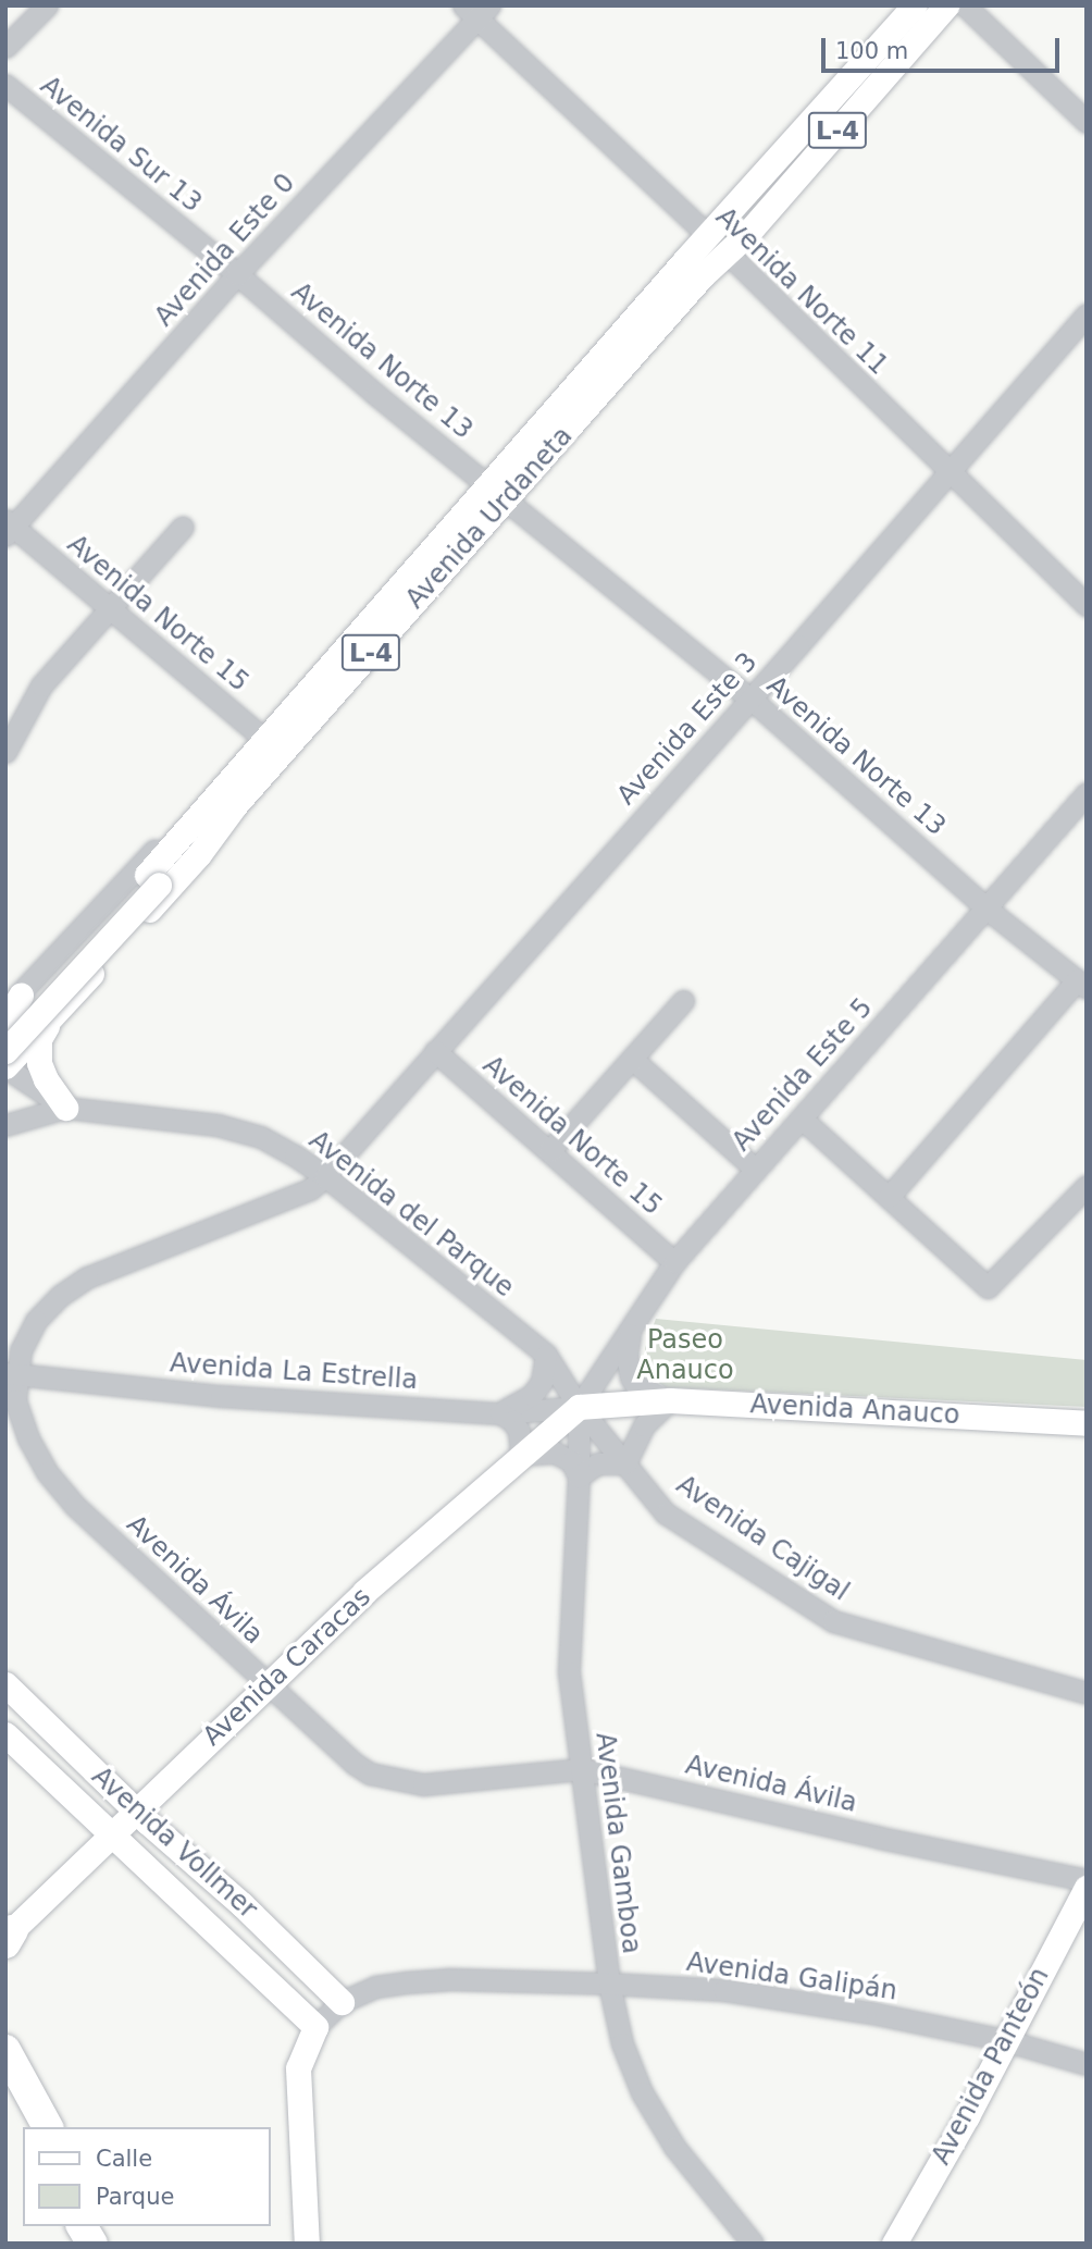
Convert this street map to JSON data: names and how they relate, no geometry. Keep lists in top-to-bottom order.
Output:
{
  "streets": {
    "main road": [
      "L-4",
      "Avenida Urdaneta",
      "Avenida Anauco",
      "Avenida Caracas",
      "Avenida Vollmer",
      "Avenida Panteón"
    ],
    "street": [
      "Avenida Sur 13",
      "Avenida Este 0",
      "Avenida Norte 11",
      "Avenida Norte 13",
      "Avenida Norte 15",
      "Avenida Este 3",
      "Avenida Este 5",
      "Avenida del Parque",
      "Avenida La Estrella",
      "Avenida Cajigal",
      "Avenida Ávila",
      "Avenida Gamboa",
      "Avenida Galipán"
    ]
  },
  "crossings": [
    ["L-4", "Avenida Urdaneta"],
    ["L-4", "Avenida del Parque"],
    ["Avenida Sur 13", "Avenida Este 0"],
    ["Avenida Sur 13", "Avenida Norte 13"],
    ["Avenida Este 0", "Avenida Norte 11"],
    ["Avenida Este 0", "Avenida Norte 13"],
    ["Avenida Este 0", "Avenida Norte 15"],
    ["Avenida Norte 11", "Avenida Urdaneta"],
    ["Avenida Norte 11", "Avenida Este 3"],
    ["Avenida Norte 13", "Avenida Urdaneta"],
    ["Avenida Norte 13", "Avenida Este 3"],
    ["Avenida Norte 13", "Avenida Este 5"],
    ["Avenida Urdaneta", "Avenida Norte 15"],
    ["Avenida Urdaneta", "Avenida del Parque"],
    ["Avenida Norte 15", "Avenida Este 3"],
    ["Avenida Norte 15", "Avenida Este 5"],
    ["Avenida Este 3", "Avenida del Parque"],
    ["Avenida Este 3", "Avenida Ávila"],
    ["Avenida Este 5", "Avenida del Parque"],
    ["Avenida Este 5", "Avenida La Estrella"],
    ["Avenida Este 5", "Avenida Anauco"],
    ["Avenida Este 5", "Avenida Cajigal"],
    ["Avenida Este 5", "Avenida Caracas"],
    ["Avenida Este 5", "Avenida Gamboa"],
    ["Avenida del Parque", "Avenida La Estrella"],
    ["Avenida del Parque", "Avenida Anauco"],
    ["Avenida del Parque", "Avenida Cajigal"],
    ["Avenida del Parque", "Avenida Ávila"],
    ["Avenida del Parque", "Avenida Caracas"],
    ["Avenida del Parque", "Avenida Gamboa"],
    ["Avenida La Estrella", "Avenida Anauco"],
    ["Avenida La Estrella", "Avenida Cajigal"],
    ["Avenida La Estrella", "Avenida Ávila"],
    ["Avenida La Estrella", "Avenida Caracas"],
    ["Avenida La Estrella", "Avenida Gamboa"],
    ["Avenida Anauco", "Avenida Cajigal"],
    ["Avenida Anauco", "Avenida Caracas"],
    ["Avenida Anauco", "Avenida Gamboa"],
    ["Avenida Cajigal", "Avenida Caracas"],
    ["Avenida Cajigal", "Avenida Gamboa"],
    ["Avenida Ávila", "Avenida Caracas"],
    ["Avenida Ávila", "Avenida Gamboa"],
    ["Avenida Caracas", "Avenida Vollmer"],
    ["Avenida Caracas", "Avenida Gamboa"],
    ["Avenida Vollmer", "Avenida Galipán"],
    ["Avenida Gamboa", "Avenida Galipán"],
    ["Avenida Galipán", "Avenida Panteón"]
  ],
  "parks": ["Paseo Anauco"],
  "legend": ["Calle", "Parque"],
  "scale_bar": "100 m"
}
